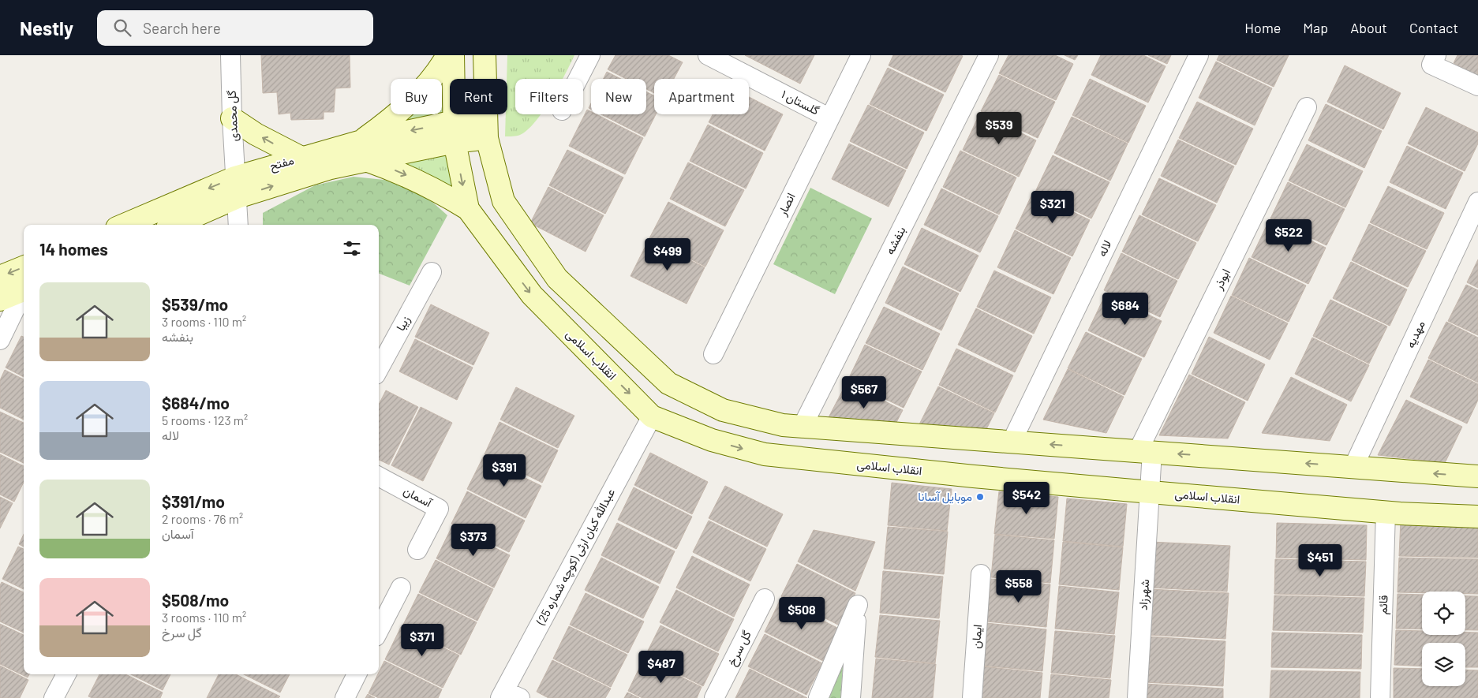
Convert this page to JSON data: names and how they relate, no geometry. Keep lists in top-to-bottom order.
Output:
{
  "streets": {
    "main road": ["مفتح", "انقلاب اسلامی"],
    "street": [
      "گلستان ۱",
      "گل محمدی",
      "انصار",
      "بنفشه",
      "لاله",
      "ابوذر",
      "زیبا",
      "مهدیه",
      "آسمان",
      "عبدالله کیان ارثی (کوچه شماره 25)",
      "شهرزاد",
      "قائم",
      "ایمان",
      "گل سرخ"
    ]
  },
  "crossings": [
    ["گلستان ۱", "انصار"],
    ["گل محمدی", "مفتح"],
    ["مفتح", "انقلاب اسلامی"],
    ["ابوذر", "شهرزاد"],
    ["انقلاب اسلامی", "عبدالله کیان ارثی (کوچه شماره 25)"],
    ["انقلاب اسلامی", "شهرزاد"],
    ["انقلاب اسلامی", "قائم"]
  ],
  "places": ["موبایل آسانا"],
  "page": {
    "header": "Nestly",
    "search": "Search here",
    "nav": [
      "Home",
      "Map",
      "About",
      "Contact"
    ],
    "chip": [
      "Buy",
      "Rent",
      "Filters",
      "New",
      "Apartment"
    ],
    "price": [
      "$539",
      "$321",
      "$522",
      "$499",
      "$684",
      "$567",
      "$391",
      "$542",
      "$373",
      "$451",
      "$558",
      "$508",
      "$371",
      "$487"
    ],
    "heading": "14 homes",
    "list": [
      {
        "name": "$539/mo",
        "note": "3 rooms · 110 m² · بنفشه"
      },
      {
        "name": "$684/mo",
        "note": "5 rooms · 123 m² · لاله"
      },
      {
        "name": "$391/mo",
        "note": "2 rooms · 76 m² · آسمان"
      },
      {
        "name": "$508/mo",
        "note": "3 rooms · 110 m² · گل سرخ"
      }
    ]
  }
}
